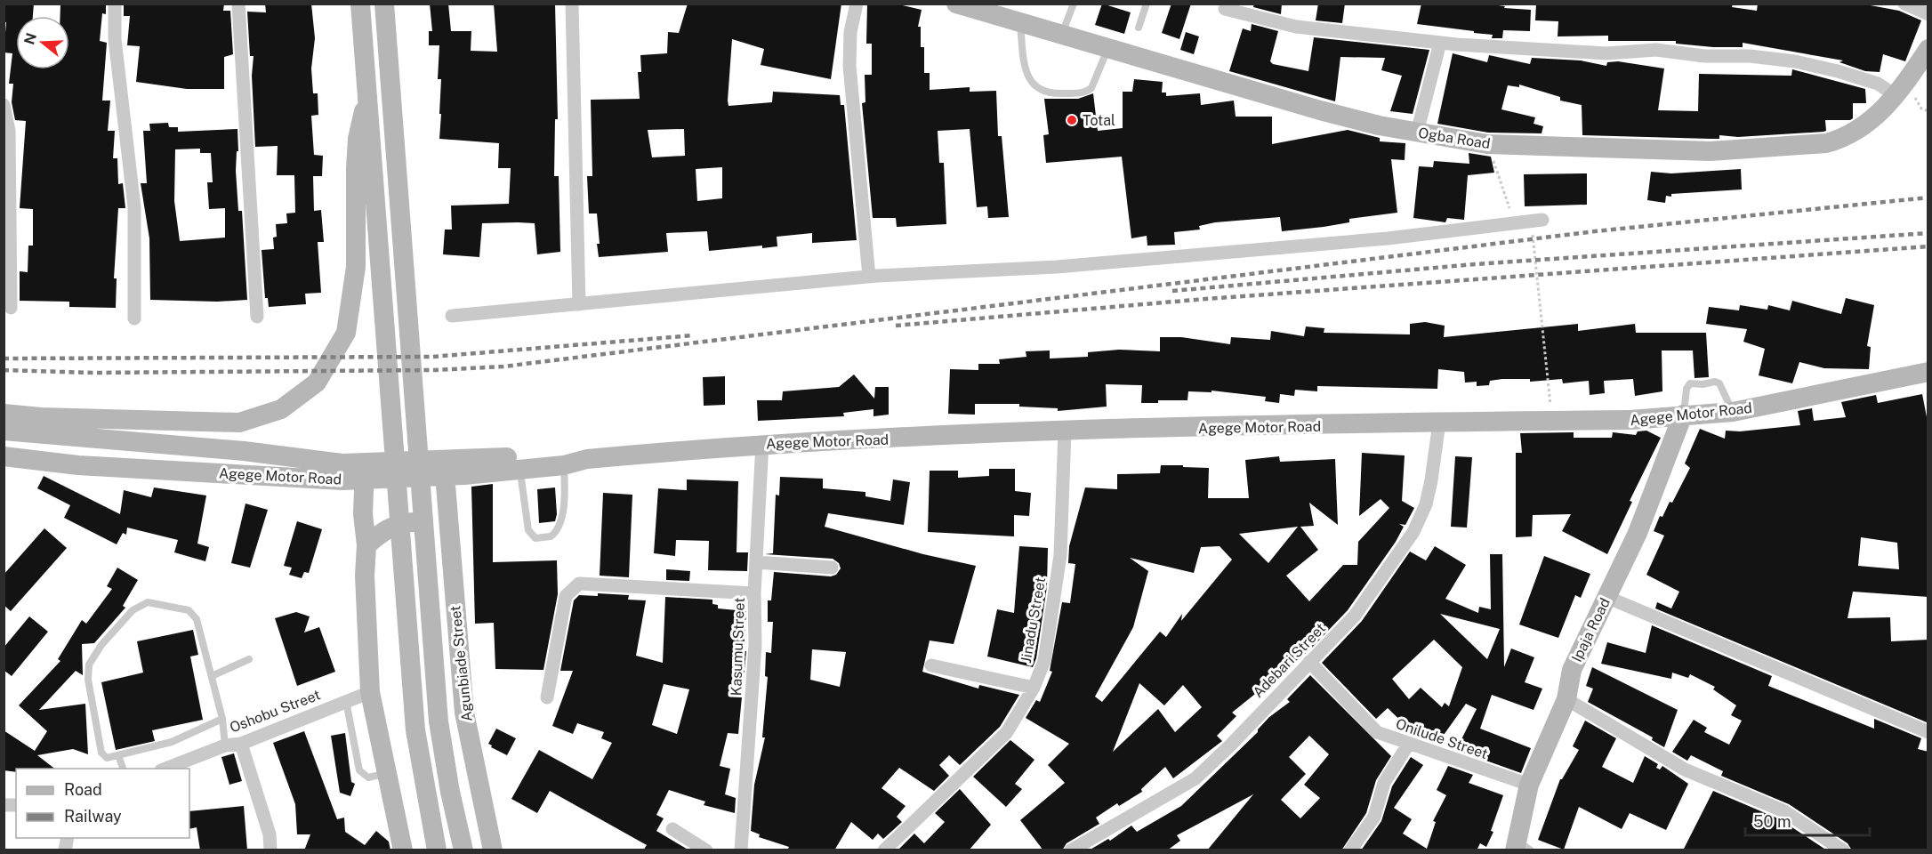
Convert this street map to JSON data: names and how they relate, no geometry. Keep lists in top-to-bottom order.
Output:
{
  "streets": {
    "main road": [
      "Ogba Road",
      "Agege Motor Road",
      "Ipaja Road",
      "Agunbiade Street"
    ],
    "street": [
      "Jinadu Street",
      "Kasumu Street",
      "Adebari Street",
      "Oshobu Street",
      "Onilude Street"
    ]
  },
  "crossings": [
    ["Agege Motor Road", "Jinadu Street"],
    ["Agege Motor Road", "Ipaja Road"],
    ["Agege Motor Road", "Kasumu Street"],
    ["Agege Motor Road", "Adebari Street"],
    ["Agege Motor Road", "Agunbiade Street"],
    ["Ipaja Road", "Onilude Street"],
    ["Adebari Street", "Onilude Street"]
  ],
  "places": ["Total"],
  "legend": ["Road", "Railway"],
  "scale_bar": "50 m",
  "north": "left"
}
